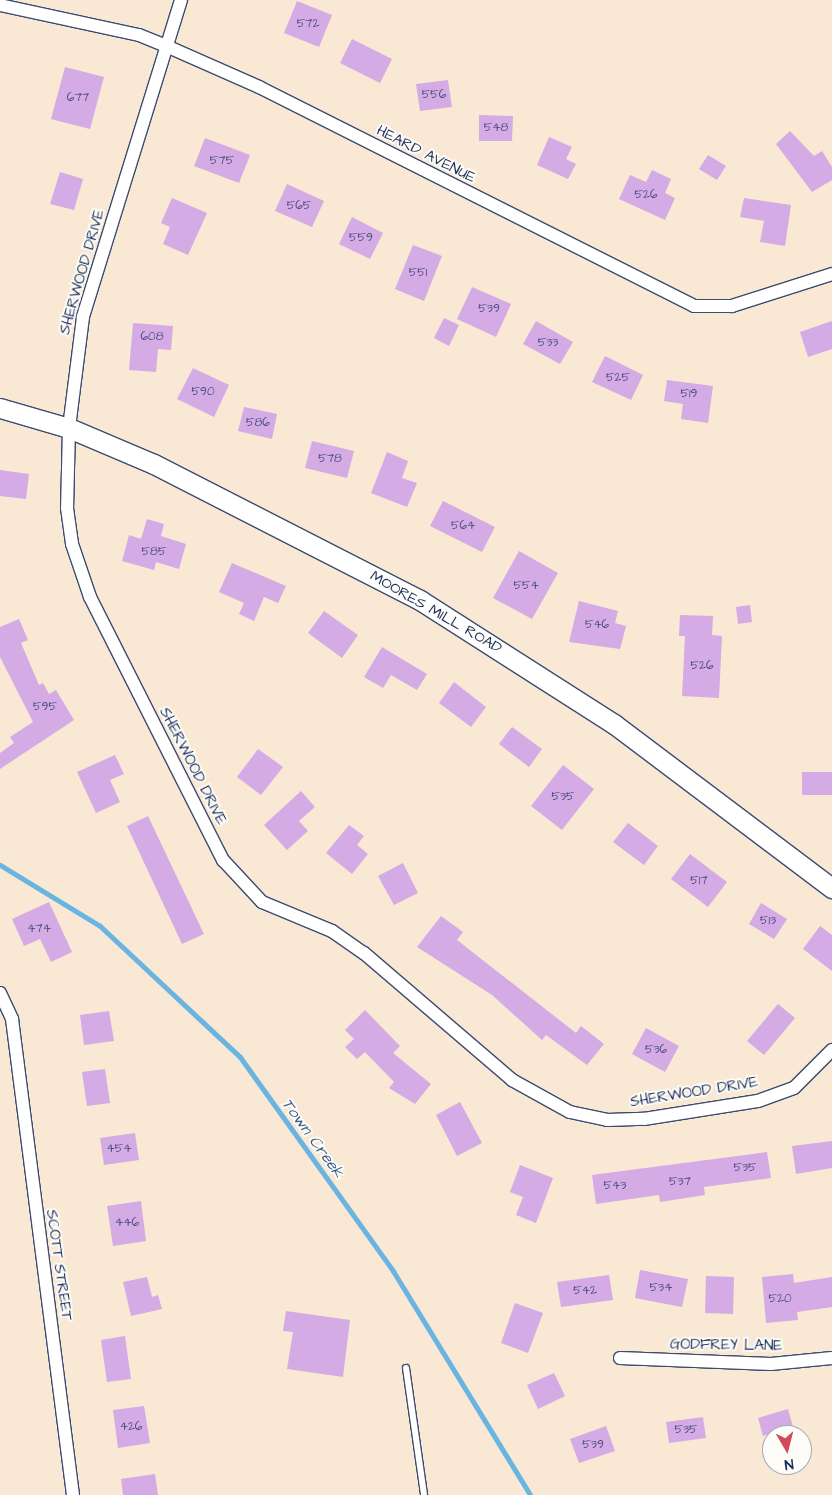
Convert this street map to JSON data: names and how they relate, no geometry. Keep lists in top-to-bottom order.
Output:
{
  "streets": {
    "street": [
      "HEARD AVENUE",
      "SHERWOOD DRIVE",
      "MOORES MILL ROAD",
      "SCOTT STREET",
      "GODFREY LANE"
    ]
  },
  "crossings": [
    ["HEARD AVENUE", "SHERWOOD DRIVE"],
    ["SHERWOOD DRIVE", "MOORES MILL ROAD"]
  ],
  "water": ["Town Creek"],
  "house_numbers": [
    "572",
    "556",
    "677",
    "548",
    "575",
    "526",
    "565",
    "559",
    "551",
    "539",
    "608",
    "533",
    "525",
    "590",
    "519",
    "586",
    "578",
    "564",
    "585",
    "554",
    "546",
    "526",
    "595",
    "535",
    "517",
    "513",
    "474",
    "536",
    "454",
    "535",
    "537",
    "543",
    "446",
    "534",
    "542",
    "520",
    "426",
    "535",
    "539"
  ],
  "north": "bottom"
}
